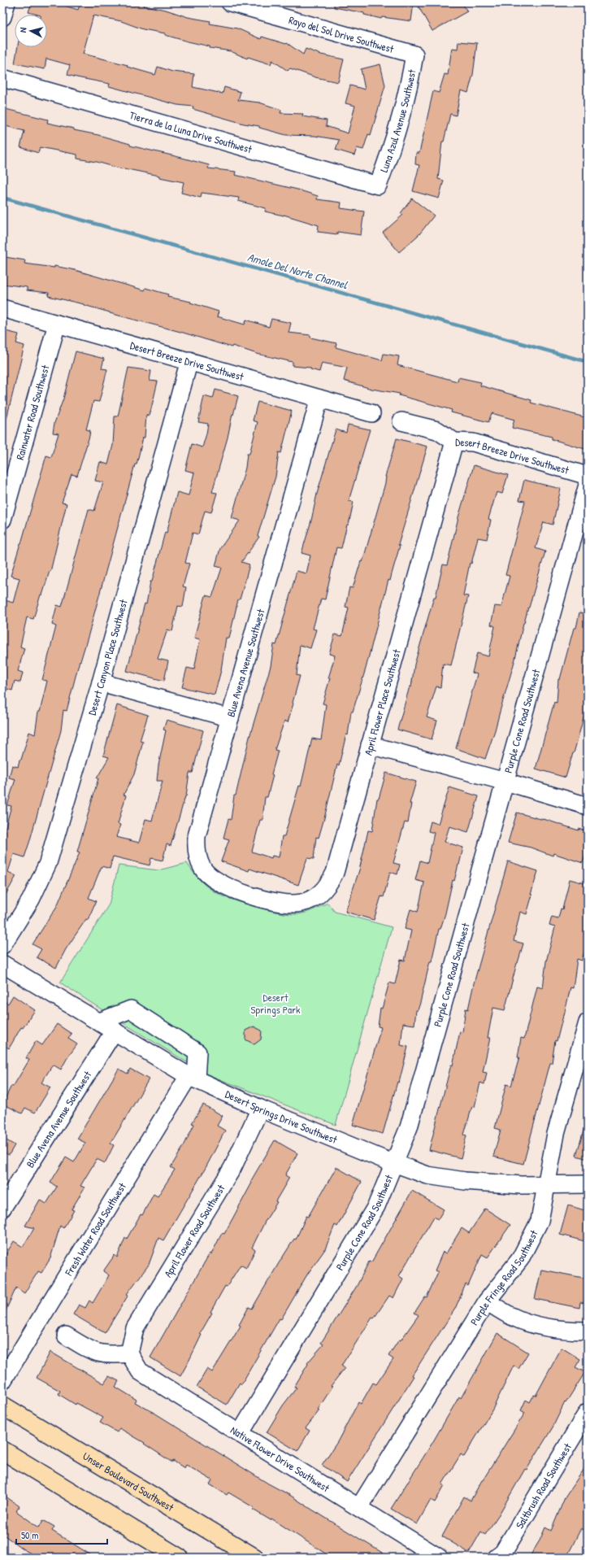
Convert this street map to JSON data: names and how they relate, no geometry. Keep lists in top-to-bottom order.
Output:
{
  "streets": {
    "main road": ["Unser Boulevard Southwest"],
    "street": [
      "Rayo del Sol Drive Southwest",
      "Luna Azul Avenue Southwest",
      "Tierra de la Luna Drive Southwest",
      "Desert Breeze Drive Southwest",
      "Rainwater Road Southwest",
      "Desert Canyon Place Southwest",
      "Blue Avena Avenue Southwest",
      "April Flower Place Southwest",
      "Purple Cone Road Southwest",
      "Desert Springs Drive Southwest",
      "Fresh Water Road Southwest",
      "April Flower Road Southwest",
      "Purple Fringe Road Southwest",
      "Native Flower Drive Southwest",
      "Saltbrush Road Southwest"
    ]
  },
  "crossings": [
    ["Rayo del Sol Drive Southwest", "Luna Azul Avenue Southwest"],
    ["Luna Azul Avenue Southwest", "Tierra de la Luna Drive Southwest"],
    ["Desert Breeze Drive Southwest", "Rainwater Road Southwest"],
    ["Desert Breeze Drive Southwest", "Desert Canyon Place Southwest"],
    ["Desert Breeze Drive Southwest", "Blue Avena Avenue Southwest"],
    ["Desert Breeze Drive Southwest", "April Flower Place Southwest"],
    ["Blue Avena Avenue Southwest", "April Flower Place Southwest"],
    ["Blue Avena Avenue Southwest", "Desert Springs Drive Southwest"],
    ["Purple Cone Road Southwest", "Desert Springs Drive Southwest"],
    ["Purple Cone Road Southwest", "Native Flower Drive Southwest"],
    ["Desert Springs Drive Southwest", "Fresh Water Road Southwest"],
    ["Desert Springs Drive Southwest", "April Flower Road Southwest"],
    ["Desert Springs Drive Southwest", "Purple Fringe Road Southwest"],
    ["April Flower Road Southwest", "Native Flower Drive Southwest"],
    ["Purple Fringe Road Southwest", "Native Flower Drive Southwest"]
  ],
  "water": ["Amole Del Norte Channel"],
  "parks": ["Desert Springs Park"],
  "scale_bar": "50 m",
  "north": "left"
}
